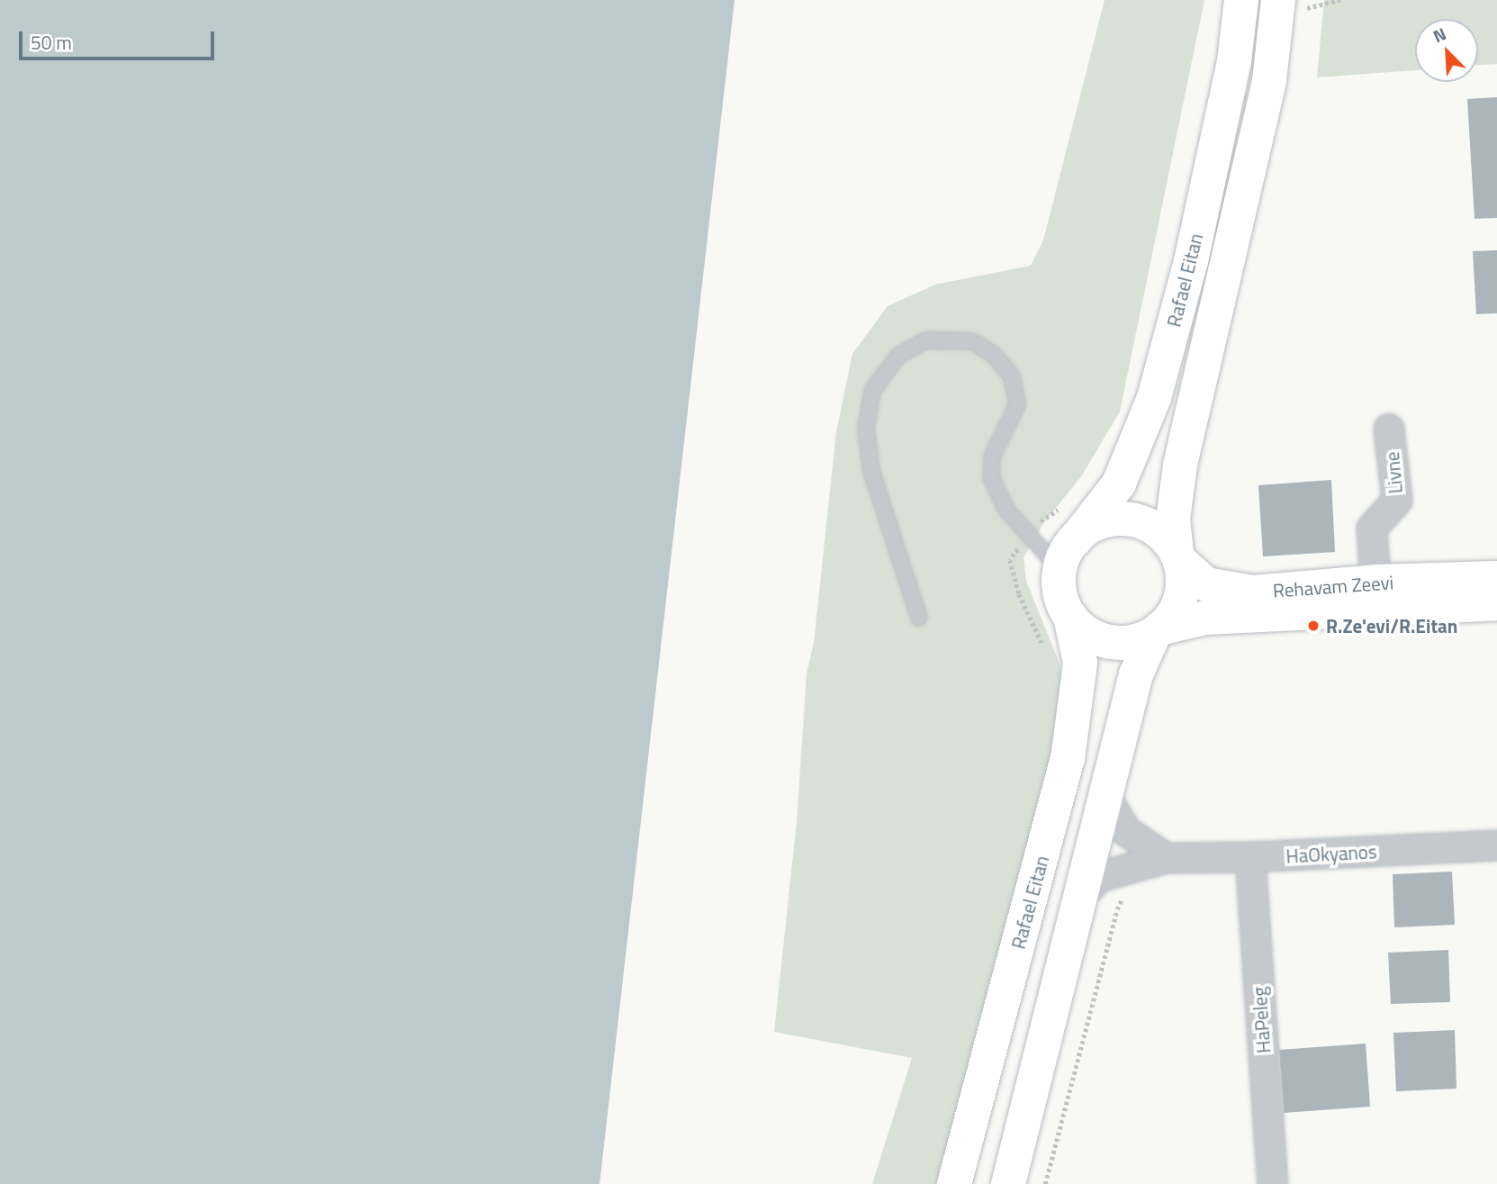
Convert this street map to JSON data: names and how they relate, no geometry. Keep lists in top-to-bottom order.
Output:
{
  "streets": {
    "street": [
      "Rafael Eitan",
      "Livne",
      "Rehavam Zeevi",
      "HaOkyanos",
      "HaPeleg"
    ]
  },
  "crossings": [
    ["Rafael Eitan", "Rehavam Zeevi"],
    ["Livne", "Rehavam Zeevi"],
    ["HaOkyanos", "HaPeleg"]
  ],
  "places": ["R.Ze'evi/R.Eitan"],
  "scale_bar": "50 m",
  "north": "top left"
}
